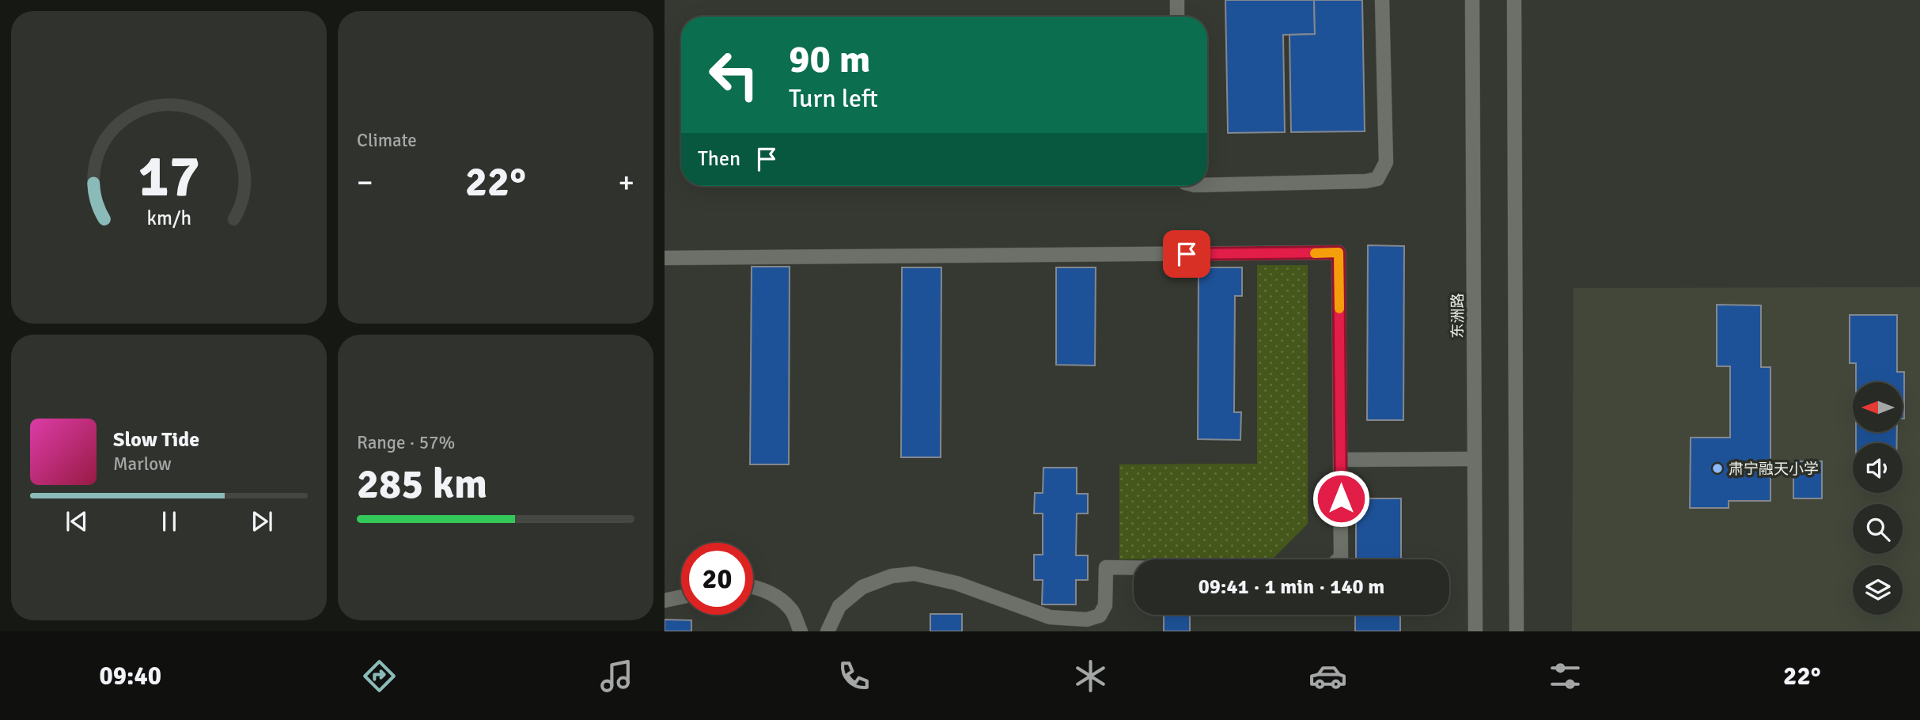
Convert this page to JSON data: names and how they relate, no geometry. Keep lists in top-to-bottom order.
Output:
{
  "streets": {
    "street": ["东洲路"]
  },
  "places": ["肃宁融天小学"],
  "north": "left",
  "page": {
    "tile": [
      "Climate",
      ["Range · 57%", "285 km"]
    ],
    "turn": ["90 m", "Turn left"],
    "then": "Then",
    "heat": ["−", "22°", "+"],
    "song": ["Slow Tide", "Marlow"],
    "limit": "20",
    "trip": "09:41 · 1 min · 140 m",
    "tabs": ["09:40", "22°"],
    "gauge": ["17", "km/h"]
  }
}
